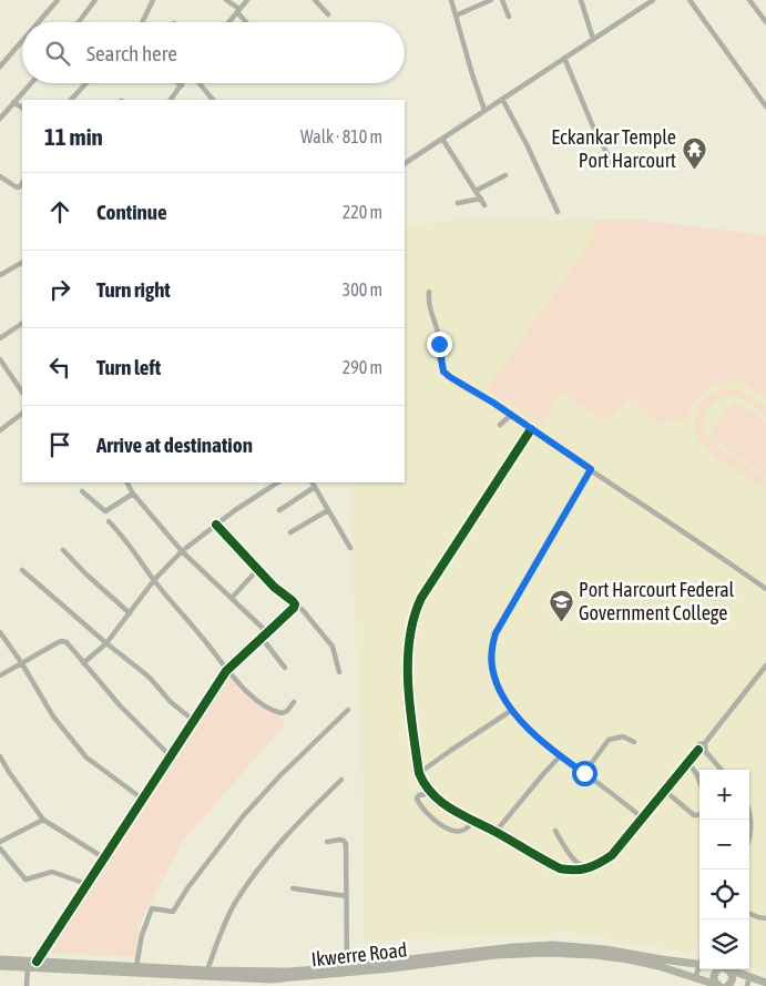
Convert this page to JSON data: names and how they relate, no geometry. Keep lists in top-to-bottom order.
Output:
{
  "streets": {
    "main road": ["Ikwerre Road"]
  },
  "places": {
    "temple": ["Eckankar Temple Port Harcourt"],
    "school or university": ["Port Harcourt Federal Government College"]
  },
  "page": {
    "search": "Search here",
    "heading": ["11 min", "Walk · 810 m"],
    "list": [
      ["Continue", "220 m"],
      ["Turn right", "300 m"],
      ["Turn left", "290 m"],
      "Arrive at destination"
    ],
    "map_buttons": ["+", "−"]
  }
}
